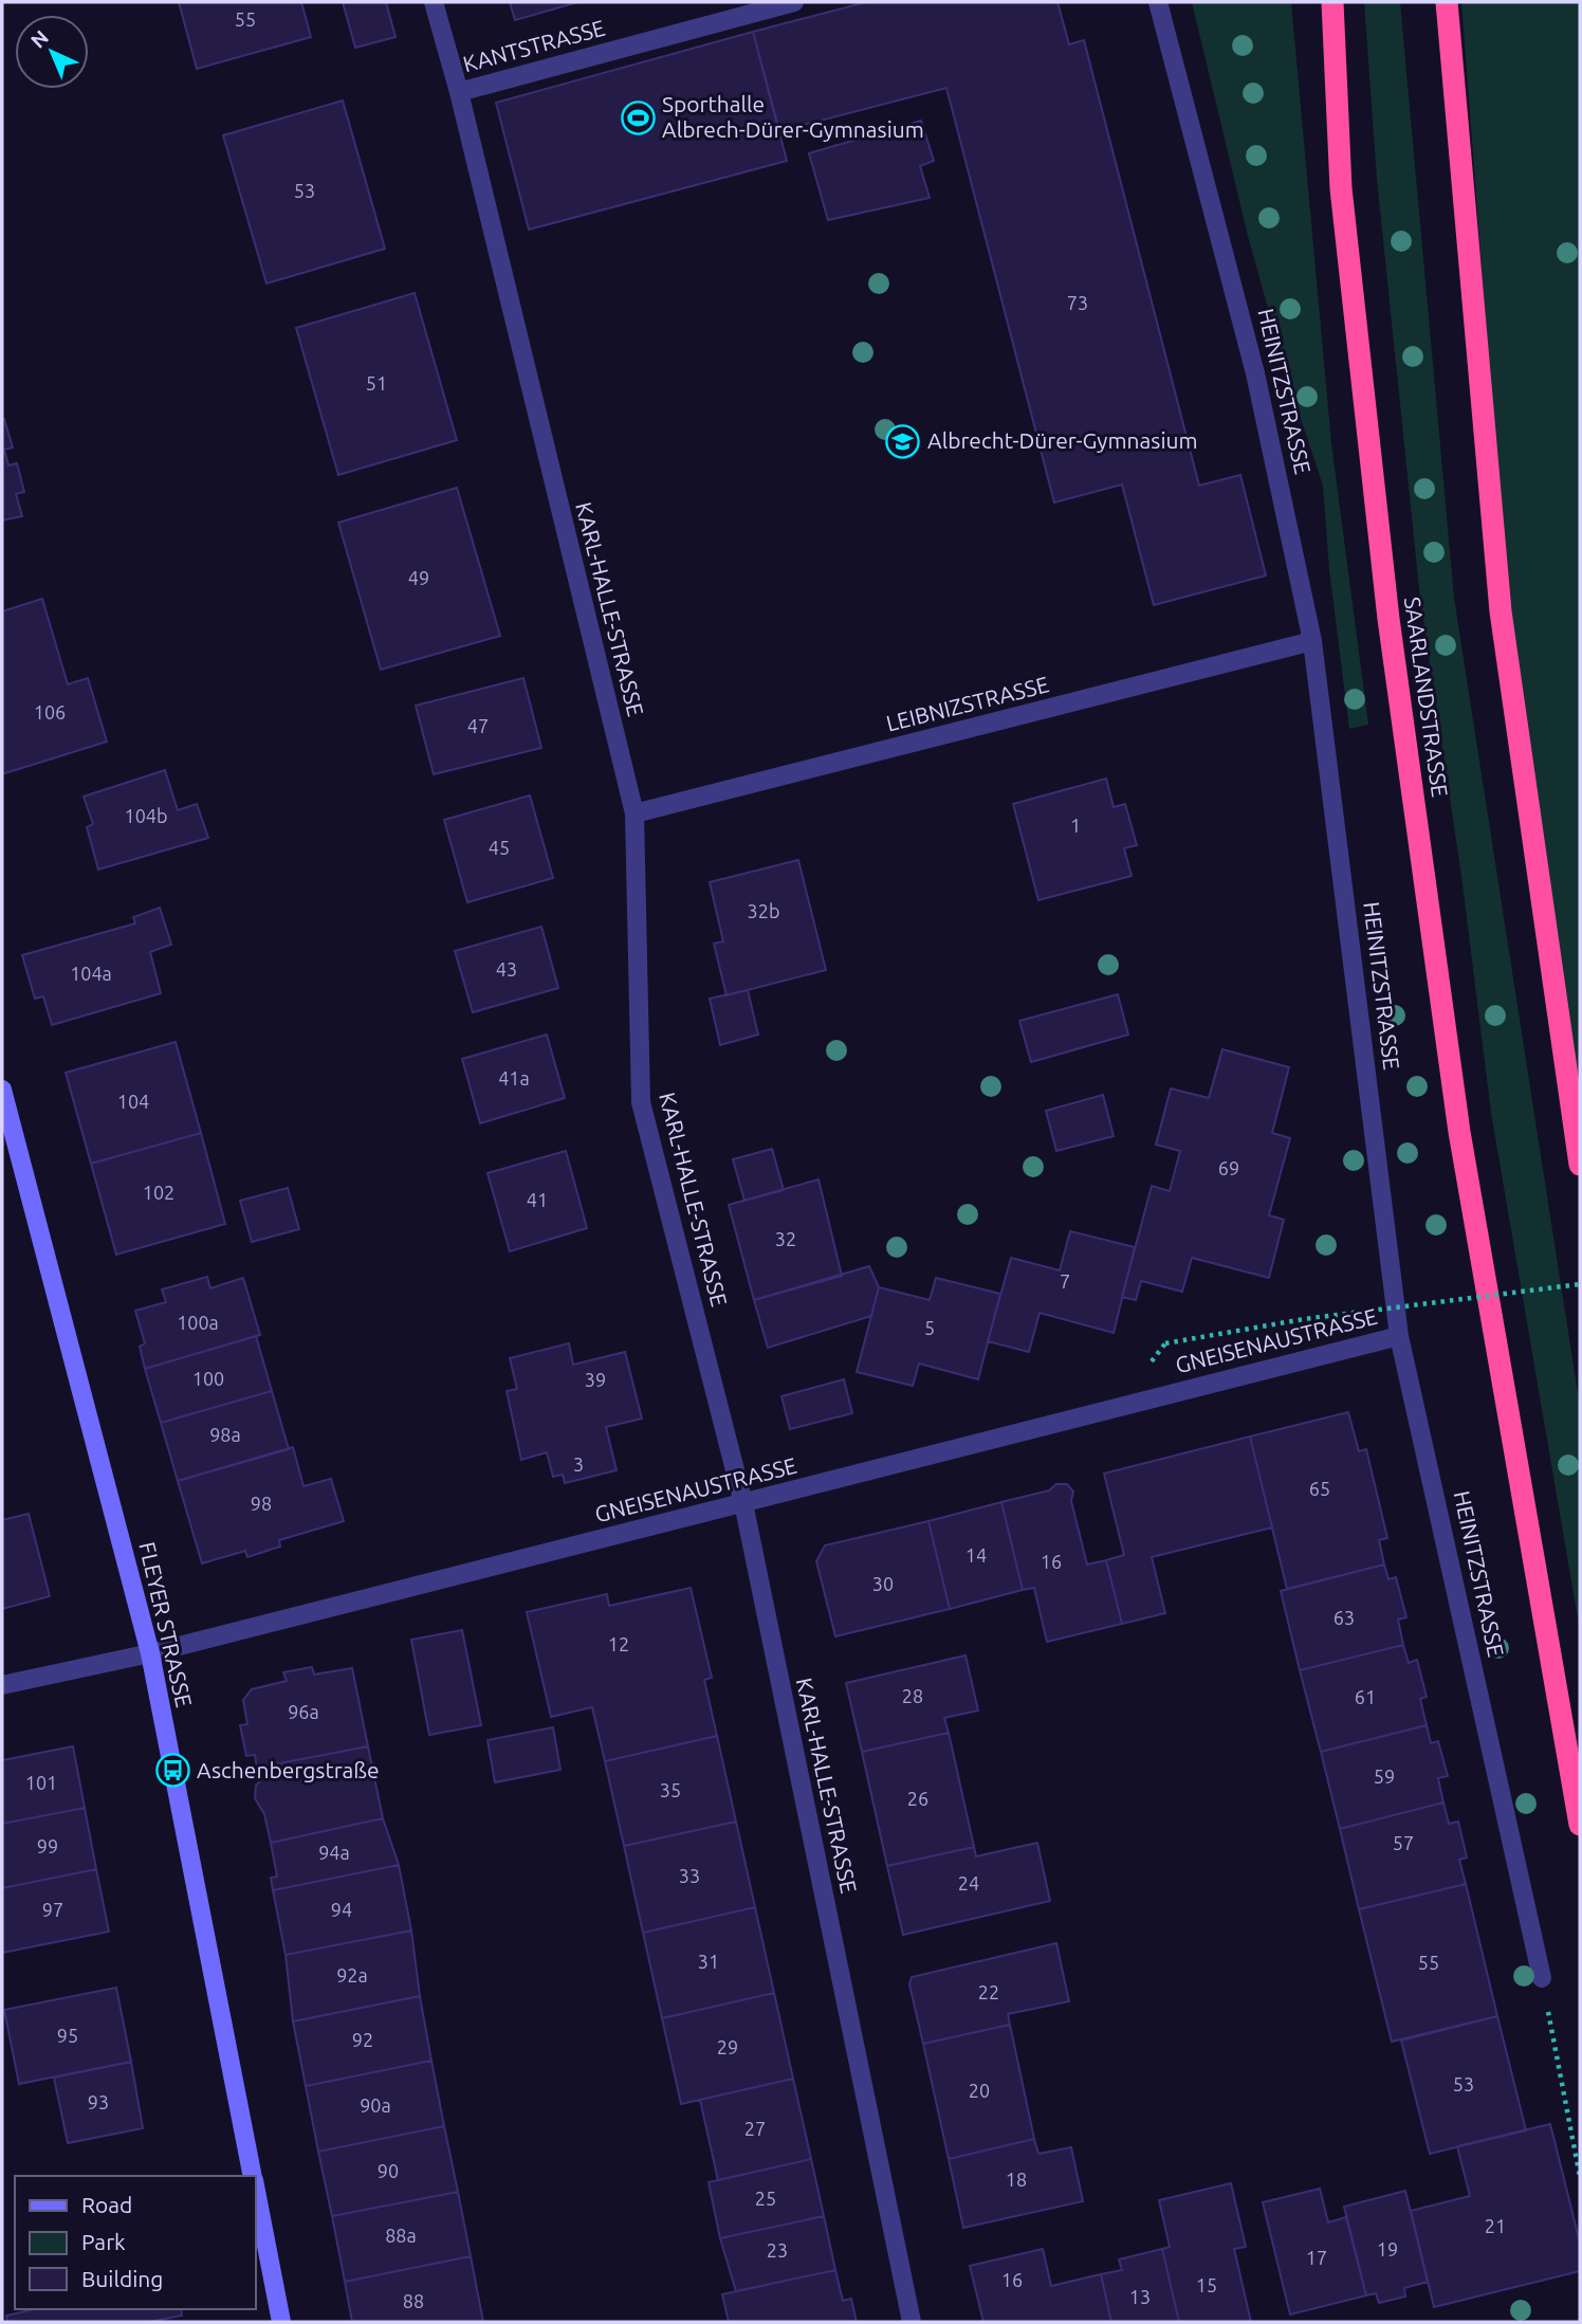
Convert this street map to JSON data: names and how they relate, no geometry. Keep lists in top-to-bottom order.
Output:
{
  "streets": {
    "highway": ["SAARLANDSTRASSE"],
    "street": [
      "KANTSTRASSE",
      "HEINITZSTRASSE",
      "KARL-HALLE-STRASSE",
      "LEIBNIZSTRASSE",
      "GNEISENAUSTRASSE",
      "FLEYER STRASSE"
    ]
  },
  "crossings": [
    ["KANTSTRASSE", "KARL-HALLE-STRASSE"],
    ["HEINITZSTRASSE", "LEIBNIZSTRASSE"],
    ["HEINITZSTRASSE", "GNEISENAUSTRASSE"],
    ["KARL-HALLE-STRASSE", "LEIBNIZSTRASSE"],
    ["KARL-HALLE-STRASSE", "GNEISENAUSTRASSE"],
    ["GNEISENAUSTRASSE", "FLEYER STRASSE"]
  ],
  "places": {
    "sports": ["Sporthalle Albrech-Dürer-Gymnasium"],
    "school or university": ["Albrecht-Dürer-Gymnasium"],
    "bus stop": ["Aschenbergstraße"]
  },
  "house_numbers": [
    "55",
    "53",
    "73",
    "51",
    "49",
    "106",
    "47",
    "104b",
    "1",
    "45",
    "32b",
    "43",
    "104a",
    "41a",
    "104",
    "69",
    "102",
    "41",
    "32",
    "7",
    "100a",
    "5",
    "100",
    "39",
    "98a",
    "3",
    "65",
    "98",
    "14",
    "16",
    "30",
    "63",
    "12",
    "28",
    "61",
    "96a",
    "59",
    "101",
    "35",
    "26",
    "57",
    "99",
    "94a",
    "33",
    "24",
    "97",
    "94",
    "31",
    "55",
    "92a",
    "22",
    "95",
    "92",
    "29",
    "53",
    "20",
    "93",
    "90a",
    "27",
    "90",
    "18",
    "25",
    "21",
    "88a",
    "19",
    "23",
    "17",
    "16",
    "15",
    "13",
    "88"
  ],
  "legend": ["Road", "Park", "Building"],
  "north": "top left"
}
